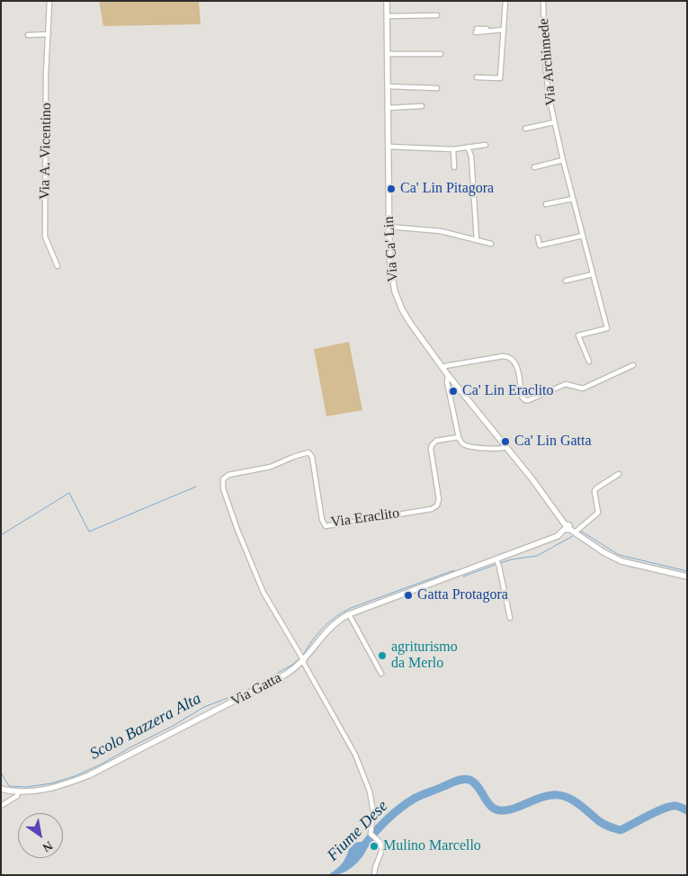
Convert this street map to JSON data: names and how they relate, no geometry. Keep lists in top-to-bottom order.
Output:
{
  "streets": {
    "street": [
      "Via Archimede",
      "Via A. Vicentino",
      "Via Ca' Lin",
      "Via Eraclito",
      "Via Gatta"
    ]
  },
  "crossings": [
    ["Via Ca' Lin", "Via Gatta"],
    ["Via Eraclito", "Via Gatta"]
  ],
  "water": ["Scolo Bazzera Alta", "Fiume Dese"],
  "places": [
    "Ca' Lin Pitagora",
    "Ca' Lin Eraclito",
    "Ca' Lin Gatta",
    "Gatta Protagora",
    "agriturismo da Merlo",
    "Mulino Marcello"
  ],
  "north": "bottom right"
}
